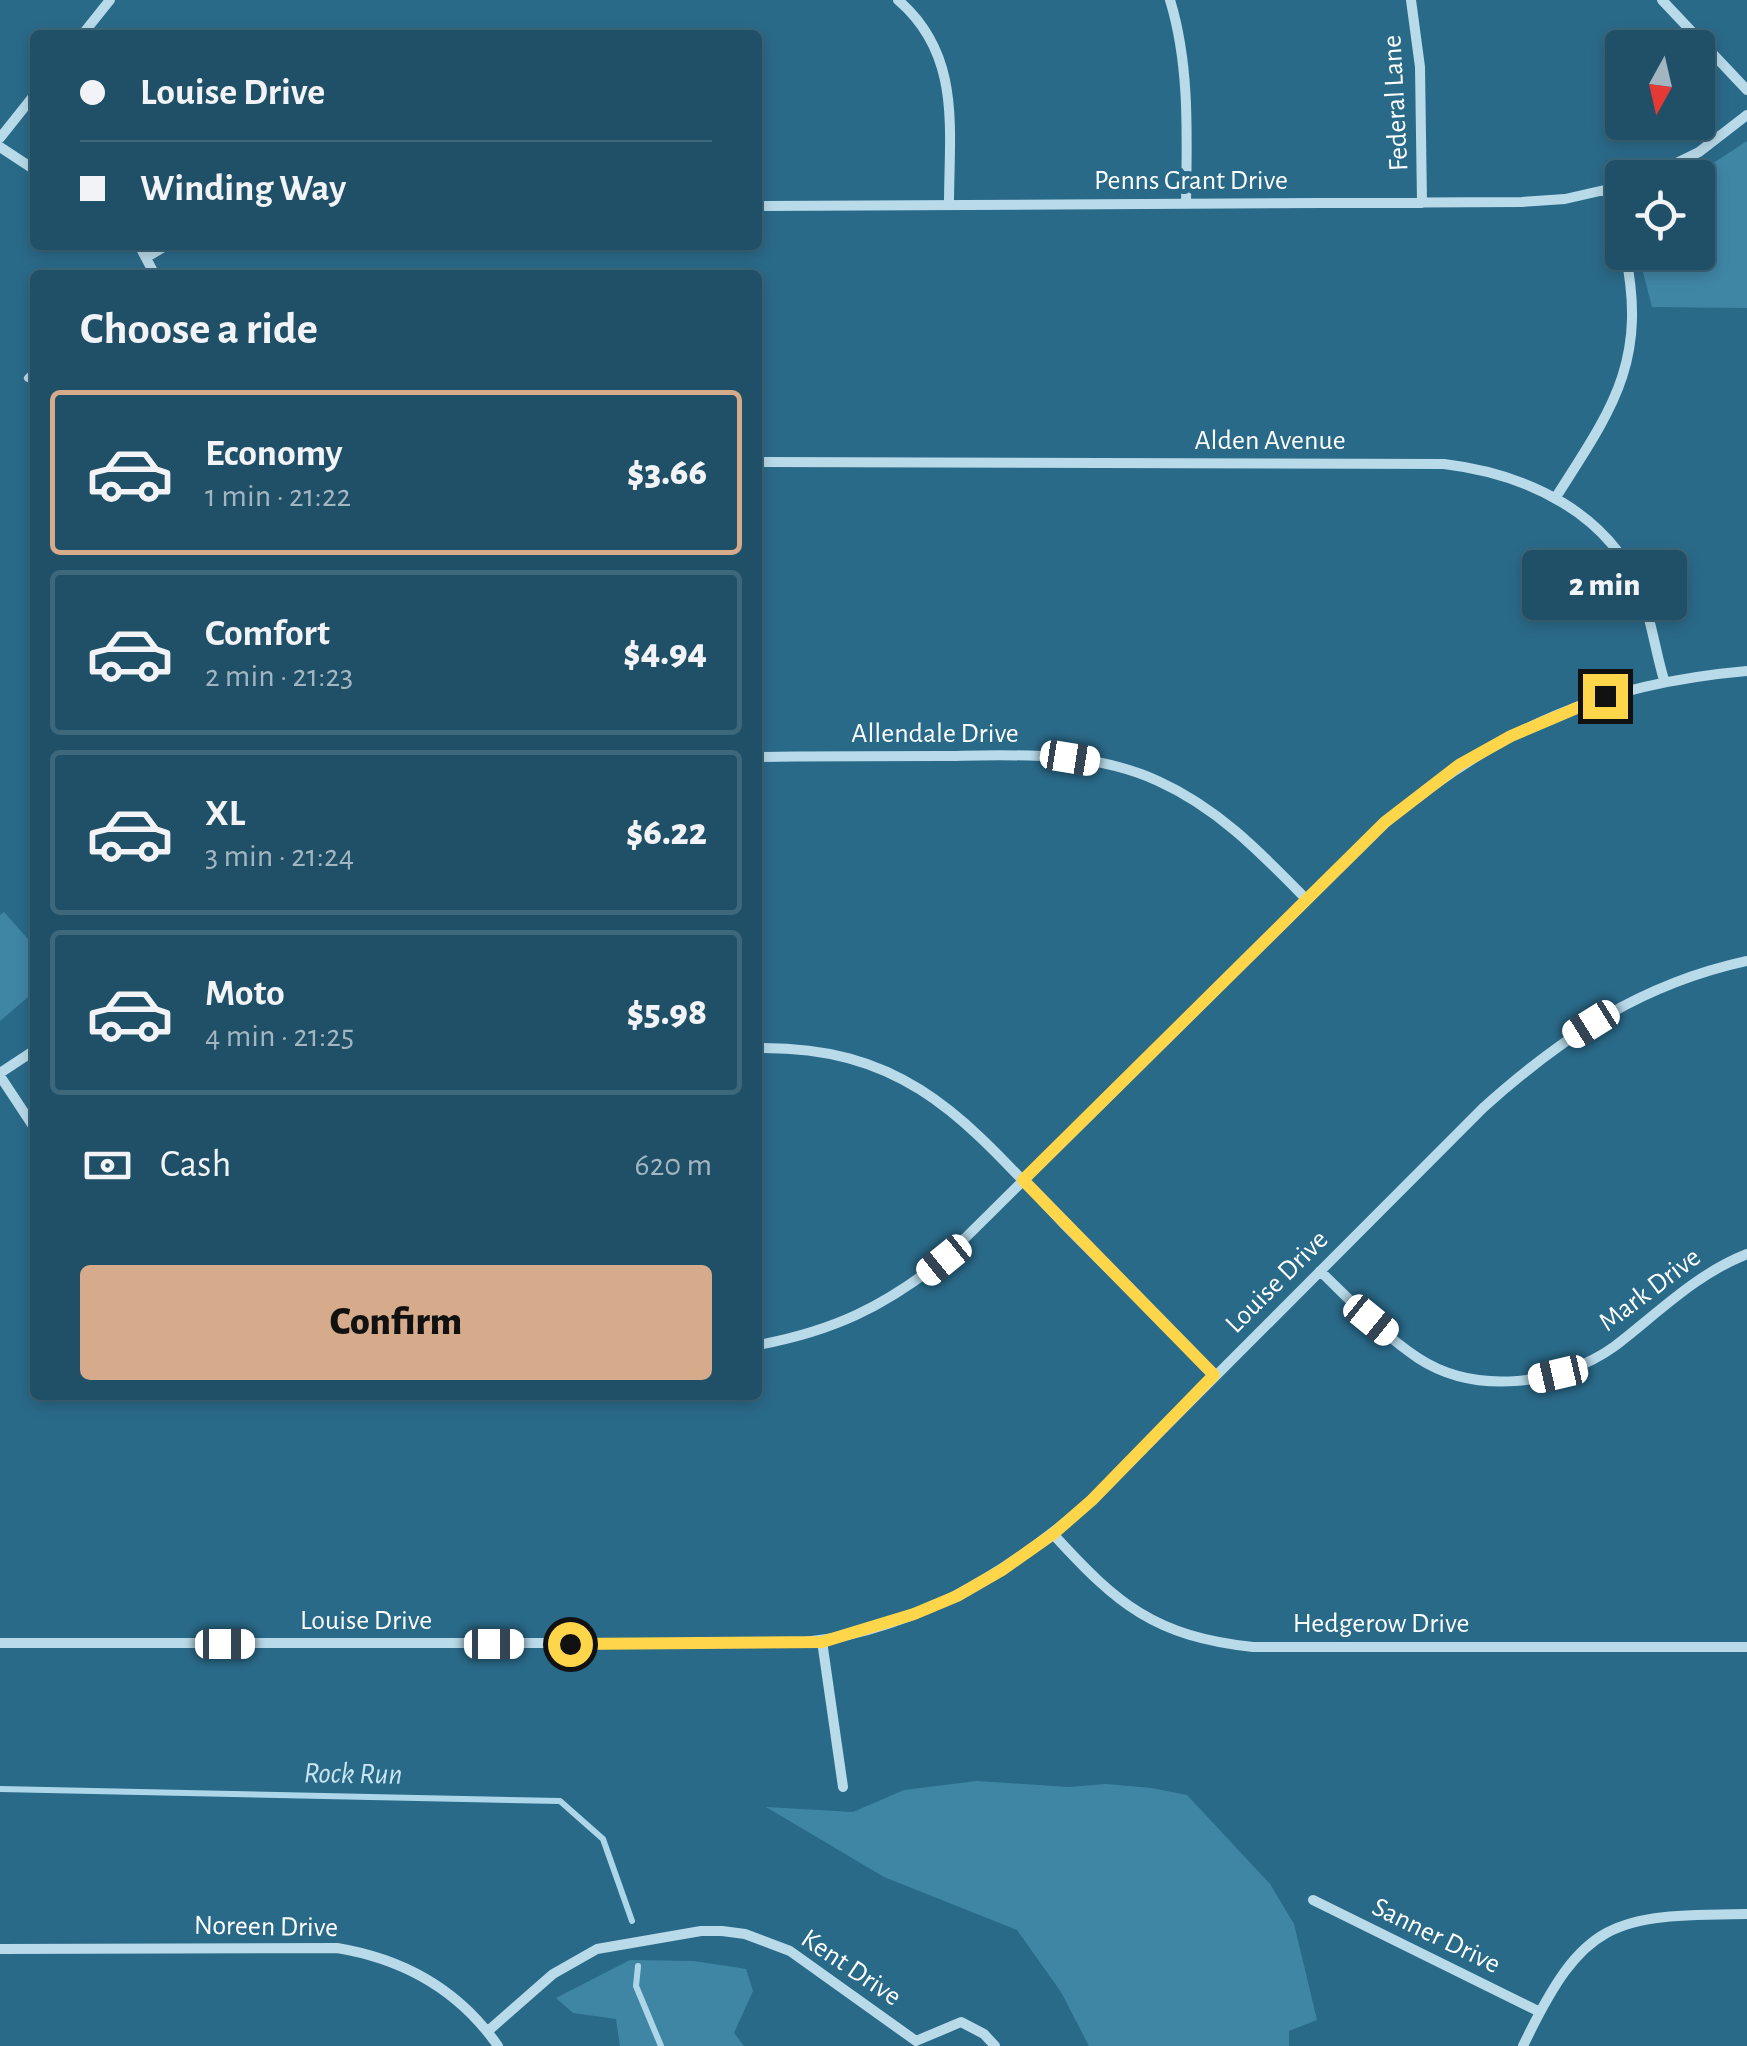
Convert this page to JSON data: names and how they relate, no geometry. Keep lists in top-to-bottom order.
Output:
{
  "streets": {
    "street": [
      "Federal Lane",
      "Penns Grant Drive",
      "Alden Avenue",
      "Allendale Drive",
      "Louise Drive",
      "Mark Drive",
      "Hedgerow Drive",
      "Noreen Drive",
      "Sanner Drive",
      "Kent Drive"
    ]
  },
  "crossings": [
    ["Federal Lane", "Penns Grant Drive"],
    ["Louise Drive", "Mark Drive"],
    ["Louise Drive", "Hedgerow Drive"],
    ["Noreen Drive", "Kent Drive"]
  ],
  "water": ["Rock Run"],
  "north": "bottom",
  "page": {
    "banner": ["Louise Drive", "Winding Way"],
    "heading": "Choose a ride",
    "list": [
      {
        "name": "Economy",
        "note": "1 min · 21:22",
        "value": "$3.66"
      },
      {
        "name": "Comfort",
        "note": "2 min · 21:23",
        "value": "$4.94"
      },
      {
        "name": "XL",
        "note": "3 min · 21:24",
        "value": "$6.22"
      },
      {
        "name": "Moto",
        "note": "4 min · 21:25",
        "value": "$5.98"
      }
    ],
    "bubble": "2 min",
    "pay": ["Cash", "620 m"],
    "buttons": "Confirm"
  }
}
